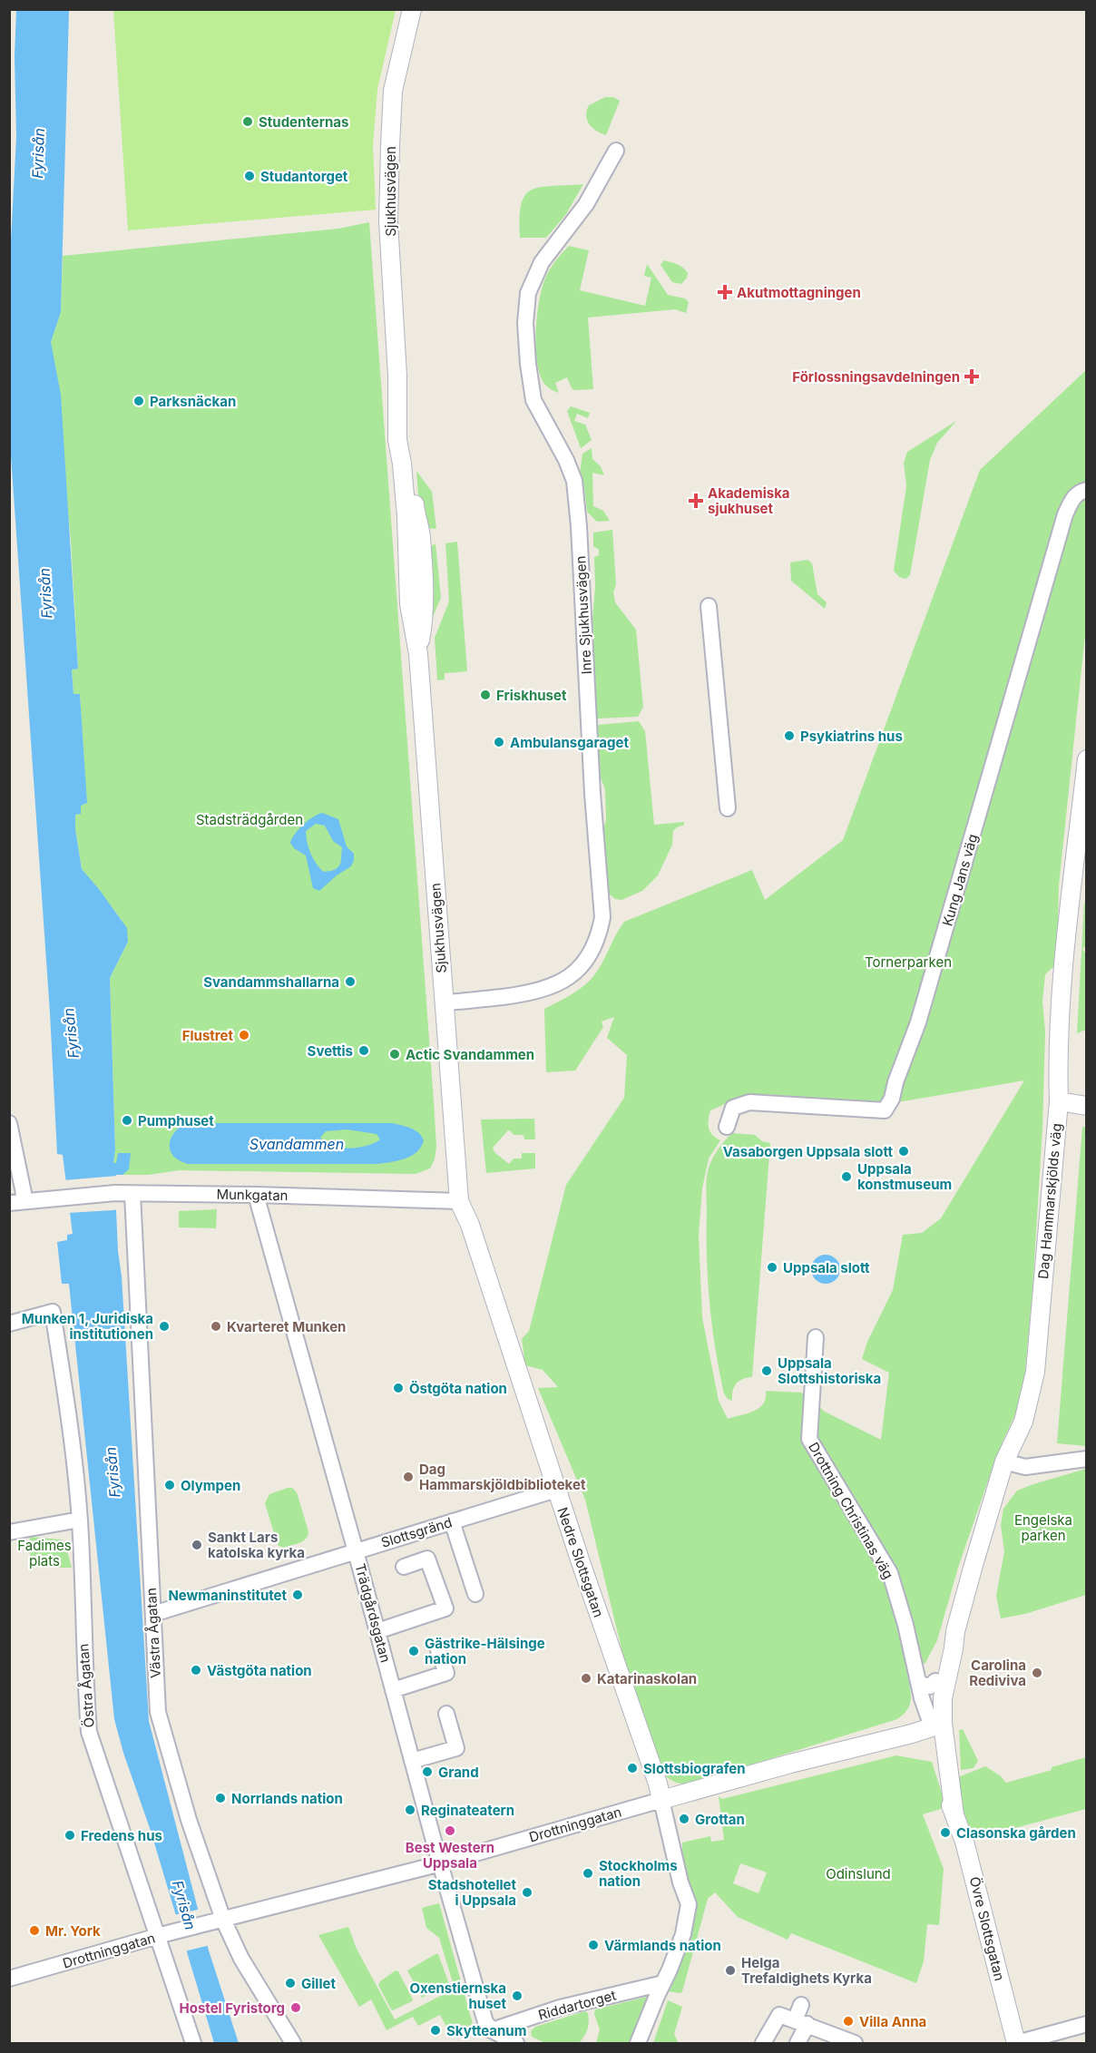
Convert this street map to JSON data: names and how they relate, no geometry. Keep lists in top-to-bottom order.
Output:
{
  "streets": {
    "street": [
      "Sjukhusvägen",
      "Inre Sjukhusvägen",
      "Kung Jans väg",
      "Munkgatan",
      "Dag Hammarskjölds väg",
      "Drottning Christinas väg",
      "Slottsgränd",
      "Nedre Slottsgatan",
      "Trädgårdsgatan",
      "Västra Ågatan",
      "Östra Ågatan",
      "Drottninggatan",
      "Övre Slottsgatan",
      "Riddartorget"
    ]
  },
  "crossings": [
    ["Sjukhusvägen", "Inre Sjukhusvägen"],
    ["Sjukhusvägen", "Munkgatan"],
    ["Sjukhusvägen", "Nedre Slottsgatan"],
    ["Munkgatan", "Nedre Slottsgatan"],
    ["Munkgatan", "Trädgårdsgatan"],
    ["Munkgatan", "Västra Ågatan"],
    ["Dag Hammarskjölds väg", "Drottning Christinas väg"],
    ["Dag Hammarskjölds väg", "Drottninggatan"],
    ["Dag Hammarskjölds väg", "Övre Slottsgatan"],
    ["Slottsgränd", "Nedre Slottsgatan"],
    ["Slottsgränd", "Trädgårdsgatan"],
    ["Slottsgränd", "Västra Ågatan"],
    ["Nedre Slottsgatan", "Drottninggatan"],
    ["Trädgårdsgatan", "Drottninggatan"],
    ["Trädgårdsgatan", "Riddartorget"],
    ["Västra Ågatan", "Drottninggatan"],
    ["Östra Ågatan", "Drottninggatan"],
    ["Drottninggatan", "Övre Slottsgatan"]
  ],
  "water": ["Fyrisån", "Svandammen"],
  "parks": [
    "Stadsträdgården",
    "Tornerparken",
    "Engelska parken",
    "Fadimes plats",
    "Odinslund"
  ],
  "places": {
    "other": [
      "Studenternas",
      "Studantorget",
      "Parksnäckan",
      "Friskhuset",
      "Psykiatrins hus",
      "Ambulansgaraget",
      "Svandammshallarna",
      "Flustret",
      "Svettis",
      "Actic Svandammen",
      "Pumphuset",
      "Vasaborgen Uppsala slott",
      "Uppsala konstmuseum",
      "Uppsala slott",
      "Munken 1, Juridiska institutionen",
      "Kvarteret Munken",
      "Uppsala Slottshistoriska",
      "Östgöta nation",
      "Dag Hammarskjöldbiblioteket",
      "Olympen",
      "Sankt Lars katolska kyrka",
      "Newmaninstitutet",
      "Gästrike-Hälsinge nation",
      "Västgöta nation",
      "Carolina Rediviva",
      "Katarinaskolan",
      "Slottsbiografen",
      "Grand",
      "Norrlands nation",
      "Reginateatern",
      "Grottan",
      "Best Western Uppsala",
      "Clasonska gården",
      "Fredens hus",
      "Stockholms nation",
      "Stadshotellet i Uppsala",
      "Mr. York",
      "Värmlands nation",
      "Helga Trefaldighets Kyrka",
      "Gillet",
      "Oxenstiernska huset",
      "Hostel Fyristorg",
      "Villa Anna",
      "Skytteanum"
    ],
    "health": ["Akutmottagningen", "Förlossningsavdelningen", "Akademiska sjukhuset"]
  }
}
